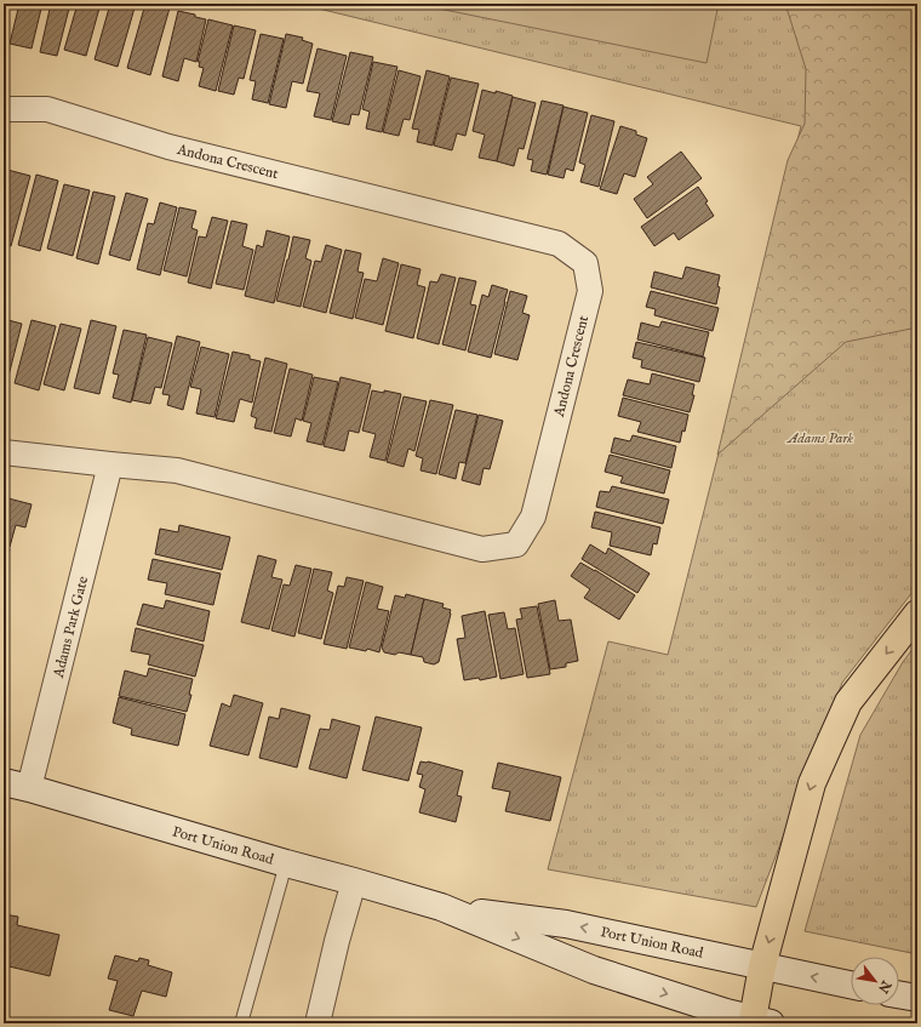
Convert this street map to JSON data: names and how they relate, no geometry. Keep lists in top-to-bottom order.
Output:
{
  "streets": {
    "main road": ["Port Union Road"],
    "street": ["Andona Crescent", "Adams Park Gate"]
  },
  "crossings": [
    ["Andona Crescent", "Adams Park Gate"],
    ["Adams Park Gate", "Port Union Road"]
  ],
  "parks": ["Adams Park"],
  "north": "bottom right"
}
